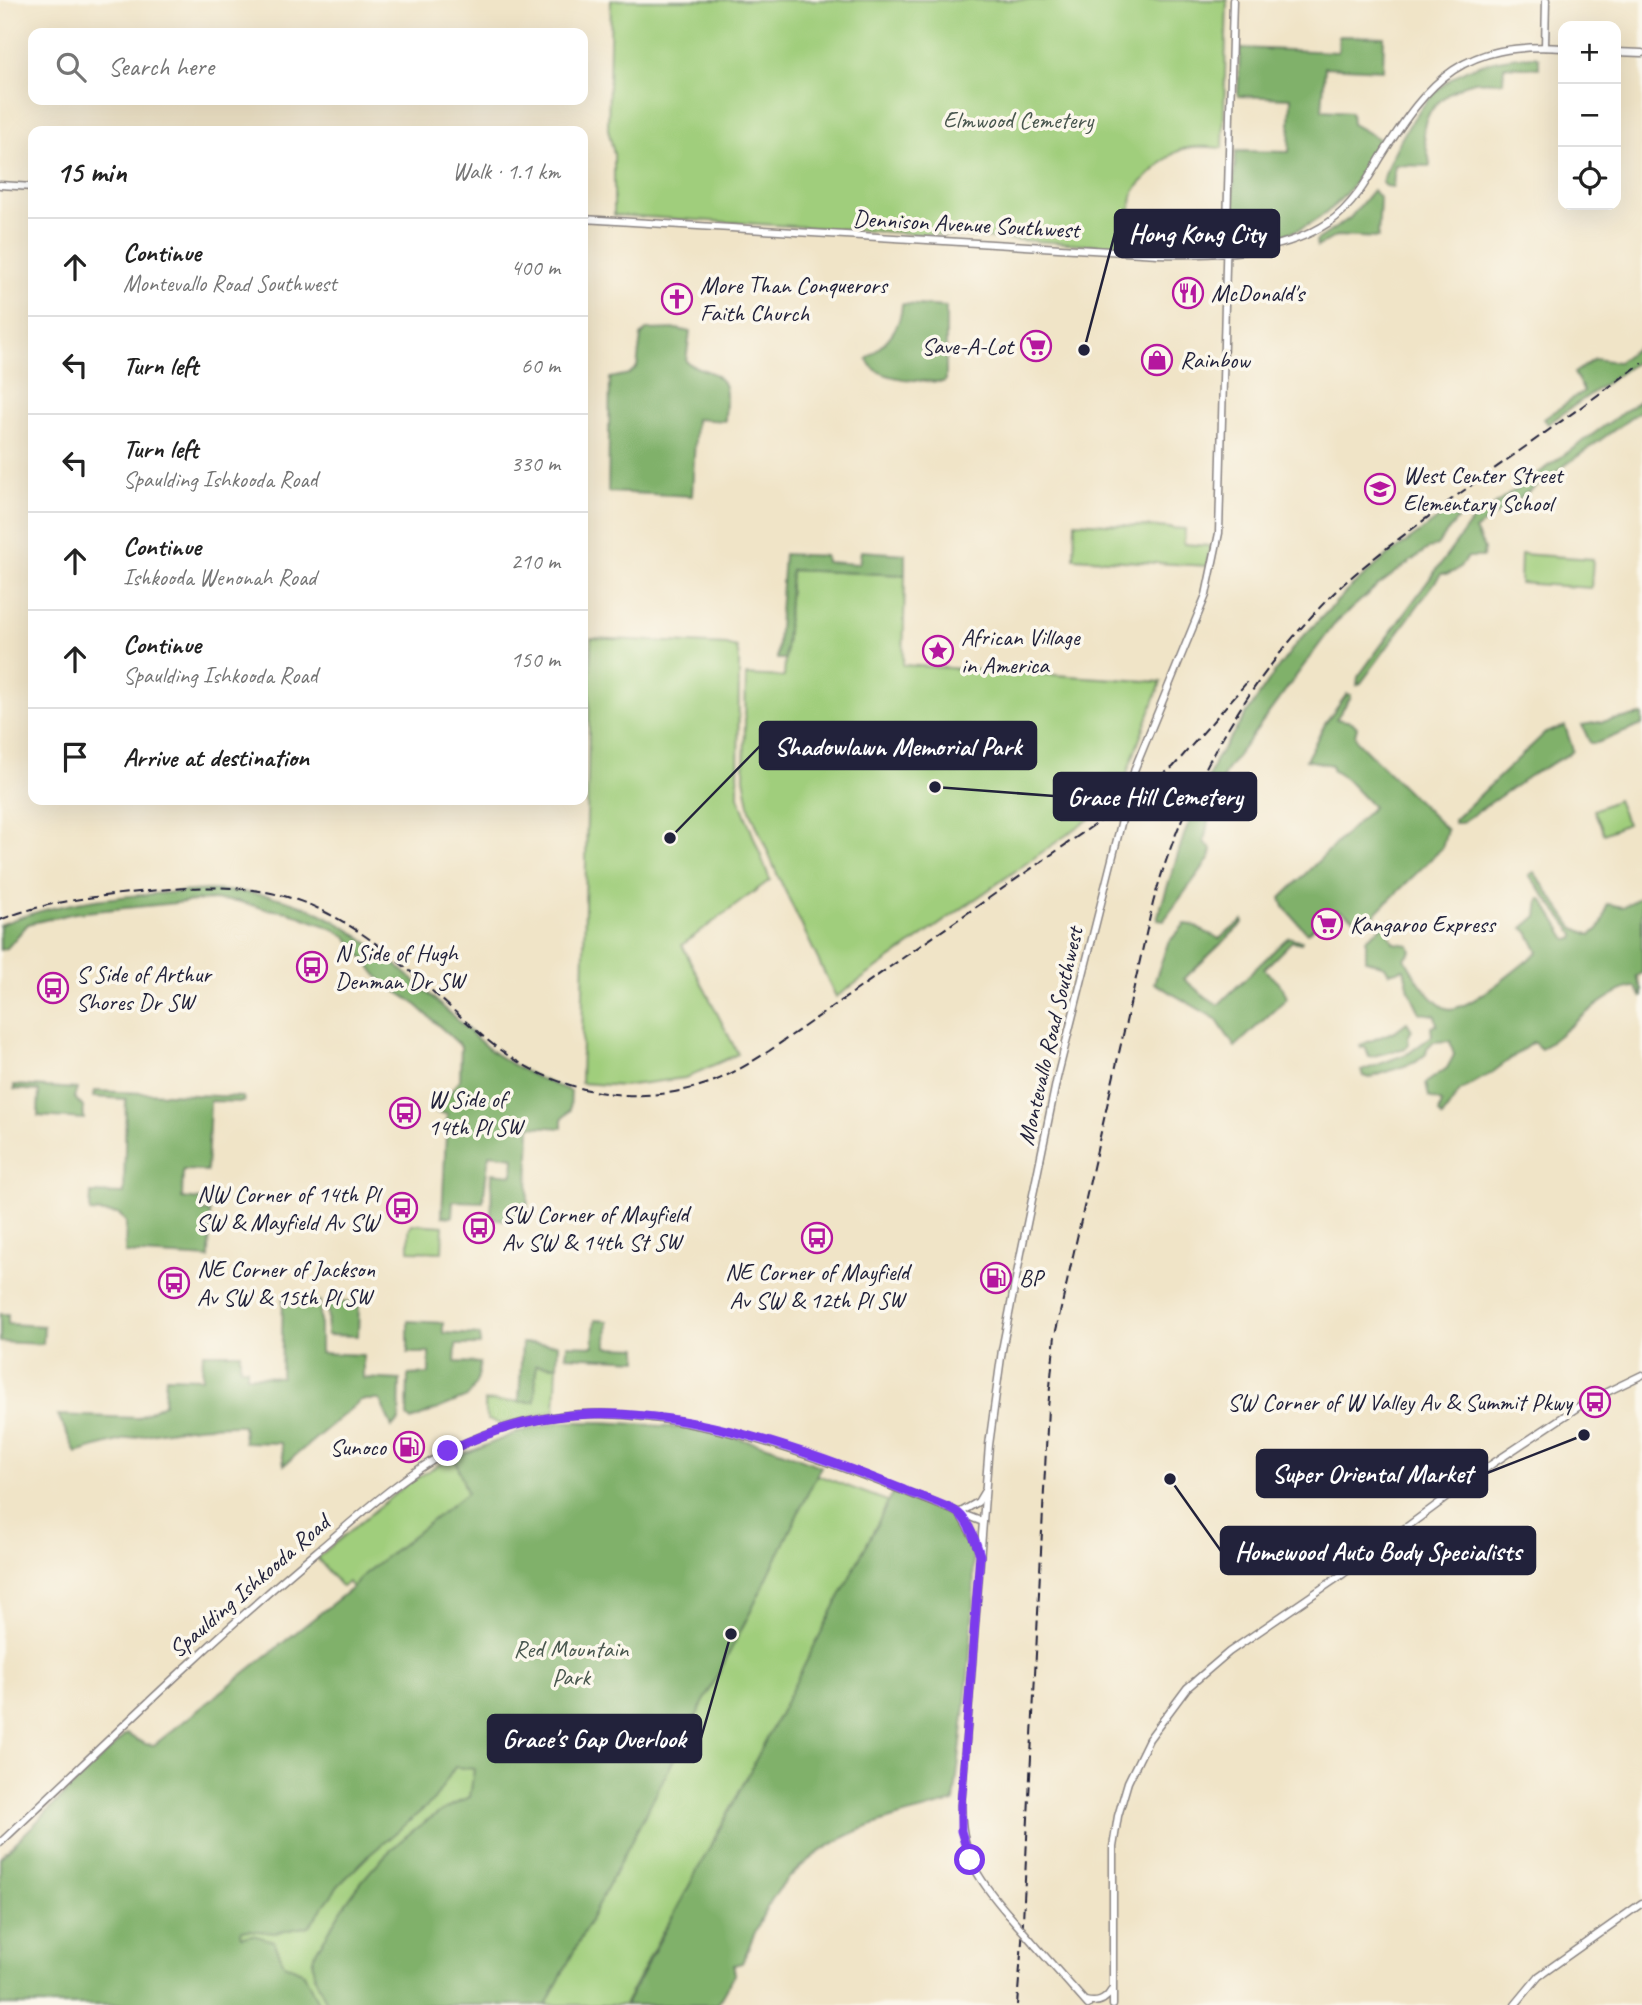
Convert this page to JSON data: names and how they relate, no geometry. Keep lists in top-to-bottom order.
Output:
{
  "streets": {
    "main road": ["Dennison Avenue Southwest", "Montevallo Road Southwest", "Spaulding Ishkooda Road"]
  },
  "crossings": [
    ["Dennison Avenue Southwest", "Montevallo Road Southwest"]
  ],
  "parks": ["Elmwood Cemetery", "Red Mountain Park"],
  "places": {
    "restaurant": ["McDonald's"],
    "church": ["More Than Conquerors Faith Church"],
    "supermarket": ["Save-A-Lot", "Kangaroo Express"],
    "other": [
      "Hong Kong City",
      "Grace Hill Cemetery",
      "Shadowlawn Memorial Park",
      "Super Oriental Market",
      "Homewood Auto Body Specialists",
      "Grace's Gap Overlook"
    ],
    "shop": ["Rainbow"],
    "school or university": ["West Center Street Elementary School"],
    "place": ["African Village in America"],
    "bus stop": [
      "N Side of Hugh Denman Dr SW",
      "S Side of Arthur Shores Dr SW",
      "W Side of 14th Pl SW",
      "NW Corner of 14th Pl SW & Mayfield Av SW",
      "SW Corner of Mayfield Av SW & 14th St SW",
      "NE Corner of Mayfield Av SW & 12th Pl SW",
      "NE Corner of Jackson Av SW & 15th Pl SW",
      "SW Corner of W Valley Av & Summit Pkwy"
    ],
    "fuel station": ["BP", "Sunoco"]
  },
  "page": {
    "map_buttons": ["+", "−"],
    "search": "Search here",
    "heading": ["15 min", "Walk · 1.1 km"],
    "list": [
      ["Continue", "Montevallo Road Southwest", "400 m"],
      ["Turn left", "60 m"],
      ["Turn left", "Spaulding Ishkooda Road", "330 m"],
      ["Continue", "Ishkooda Wenonah Road", "210 m"],
      ["Continue", "Spaulding Ishkooda Road", "150 m"],
      "Arrive at destination"
    ]
  }
}
